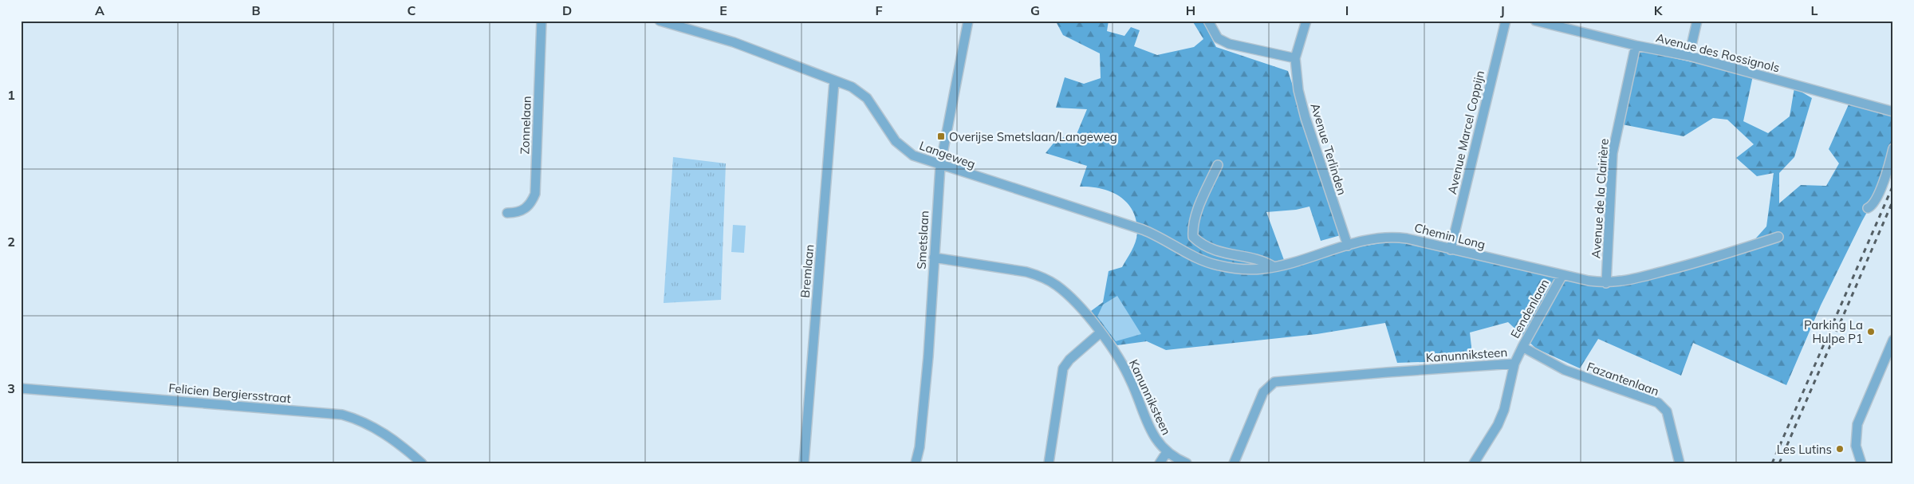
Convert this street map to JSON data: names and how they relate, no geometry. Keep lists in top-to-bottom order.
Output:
{
  "streets": {
    "street": [
      "Avenue des Rossignols",
      "Zonnelaan",
      "Avenue Marcel Coppijn",
      "Avenue Terlinden",
      "Langeweg",
      "Avenue de la Clairière",
      "Chemin Long",
      "Smetslaan",
      "Bremlaan",
      "Eendenlaan",
      "Kanunniksteen",
      "Fazantenlaan",
      "Felicien Bergiersstraat"
    ]
  },
  "crossings": [
    ["Avenue des Rossignols", "Avenue de la Clairière"],
    ["Avenue Marcel Coppijn", "Chemin Long"],
    ["Avenue Terlinden", "Chemin Long"],
    ["Langeweg", "Chemin Long"],
    ["Langeweg", "Smetslaan"],
    ["Langeweg", "Bremlaan"],
    ["Avenue de la Clairière", "Chemin Long"],
    ["Chemin Long", "Eendenlaan"],
    ["Smetslaan", "Kanunniksteen"],
    ["Eendenlaan", "Kanunniksteen"],
    ["Eendenlaan", "Fazantenlaan"]
  ],
  "places": {
    "transit": ["Overijse Smetslaan/Langeweg"],
    "other": ["Parking La Hulpe P1", "Les Lutins"]
  },
  "grid": {
    "columns": [
      "A",
      "B",
      "C",
      "D",
      "E",
      "F",
      "G",
      "H",
      "I",
      "J",
      "K",
      "L"
    ],
    "rows": ["1", "2", "3"]
  }
}
